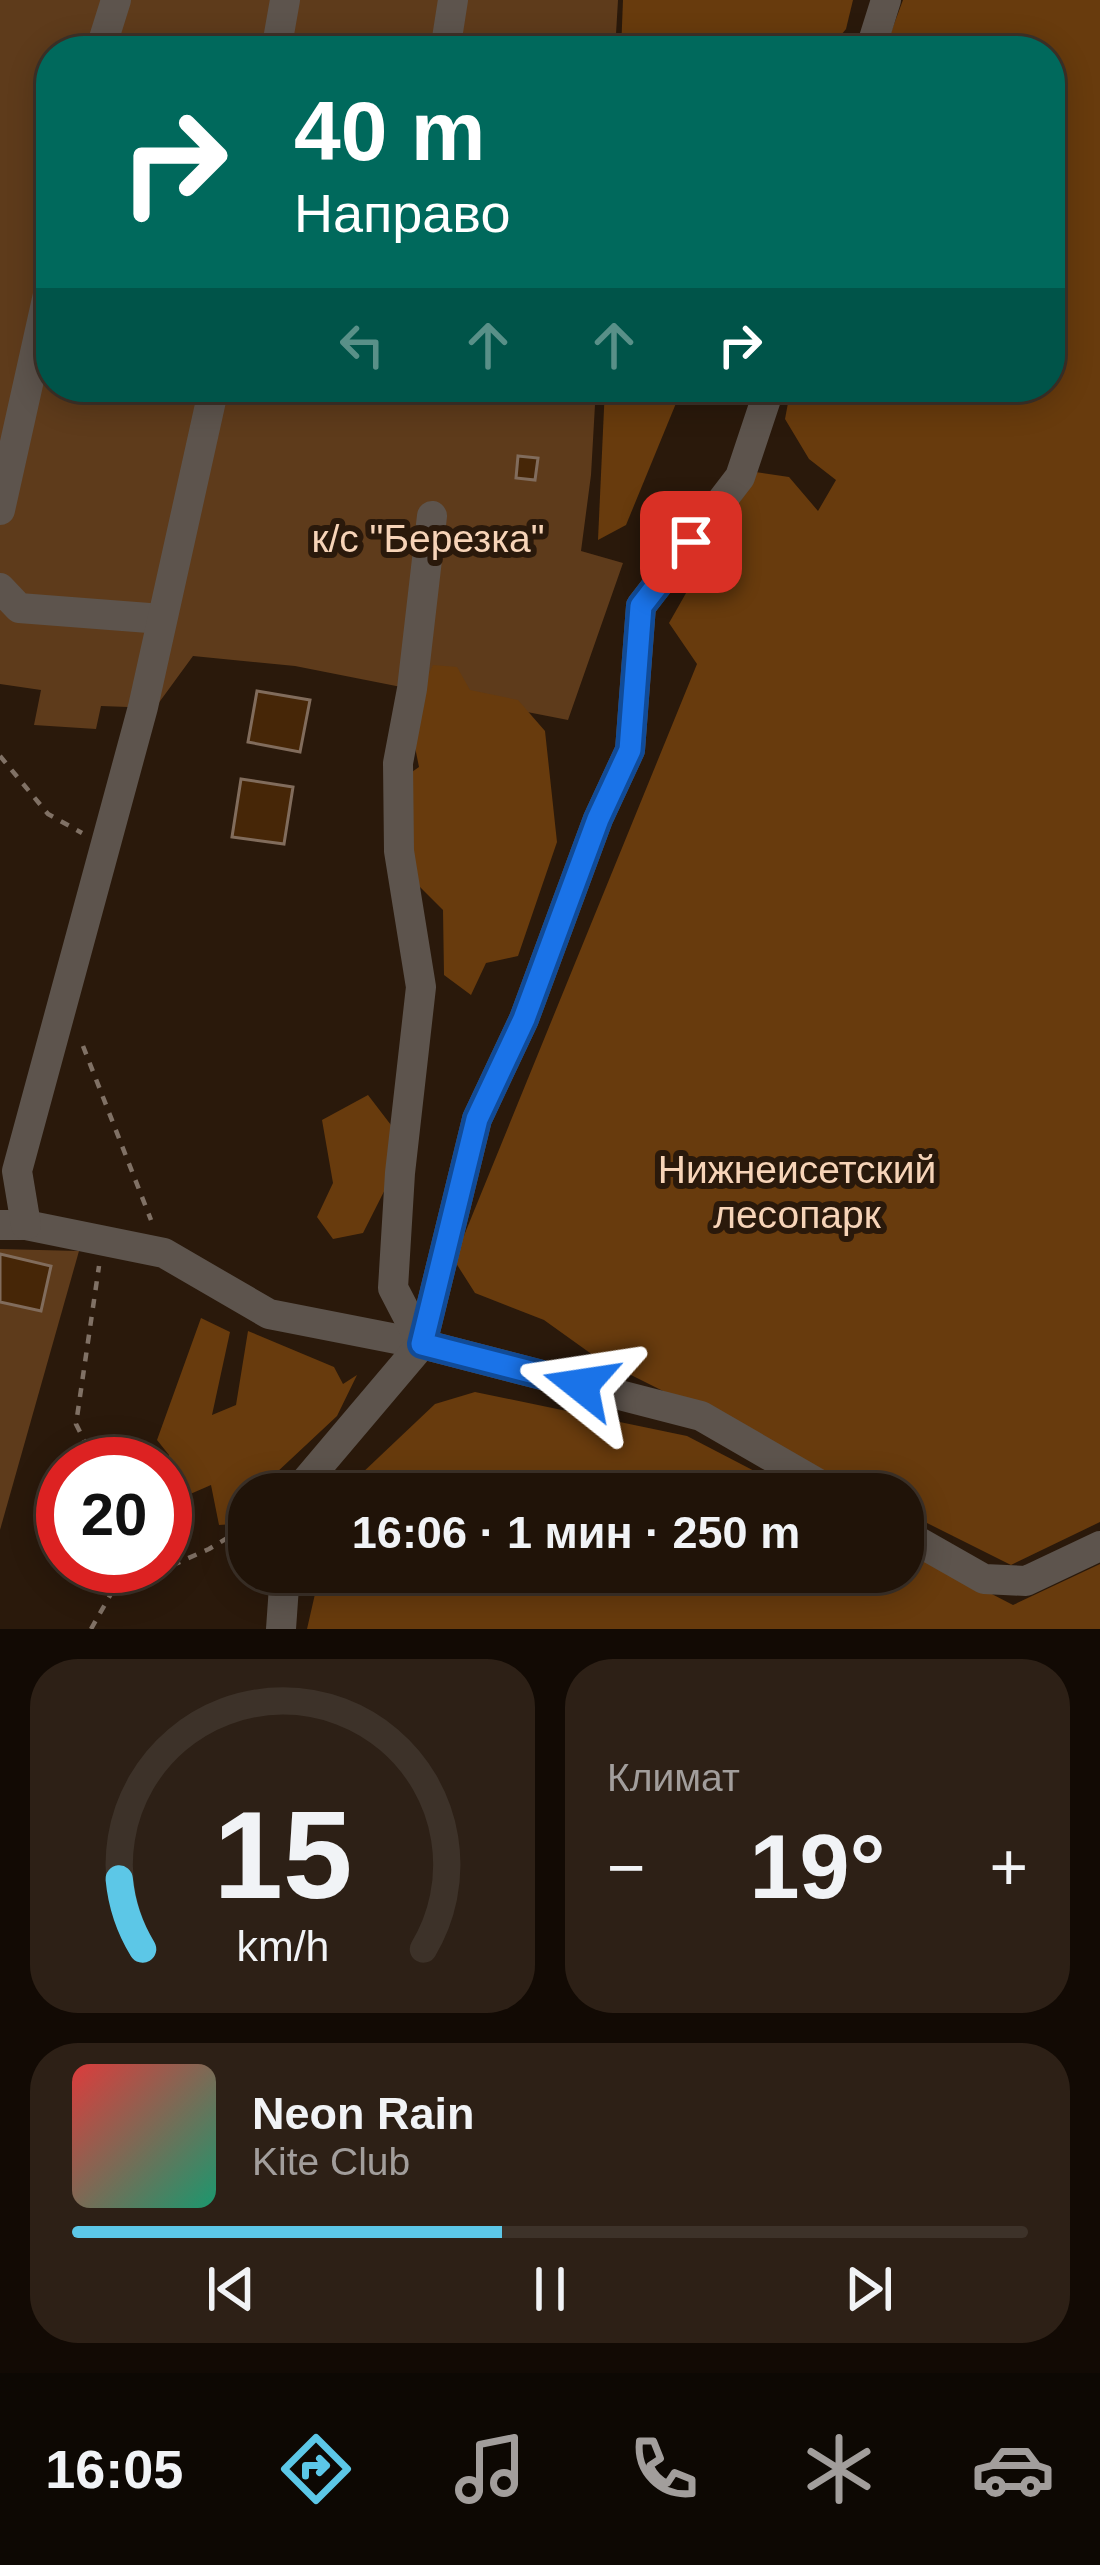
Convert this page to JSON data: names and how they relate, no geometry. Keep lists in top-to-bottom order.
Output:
{
  "parks": ["к/с \"Березка\"", "Нижнеисетский лесопарк"],
  "page": {
    "turn": ["40 m", "Направо"],
    "limit": "20",
    "trip": "16:06 · 1 мин · 250 m",
    "tile": "Климат",
    "heat": ["−", "19°", "+"],
    "song": ["Neon Rain", "Kite Club"],
    "tabs": "16:05",
    "gauge": ["15", "km/h"]
  }
}
